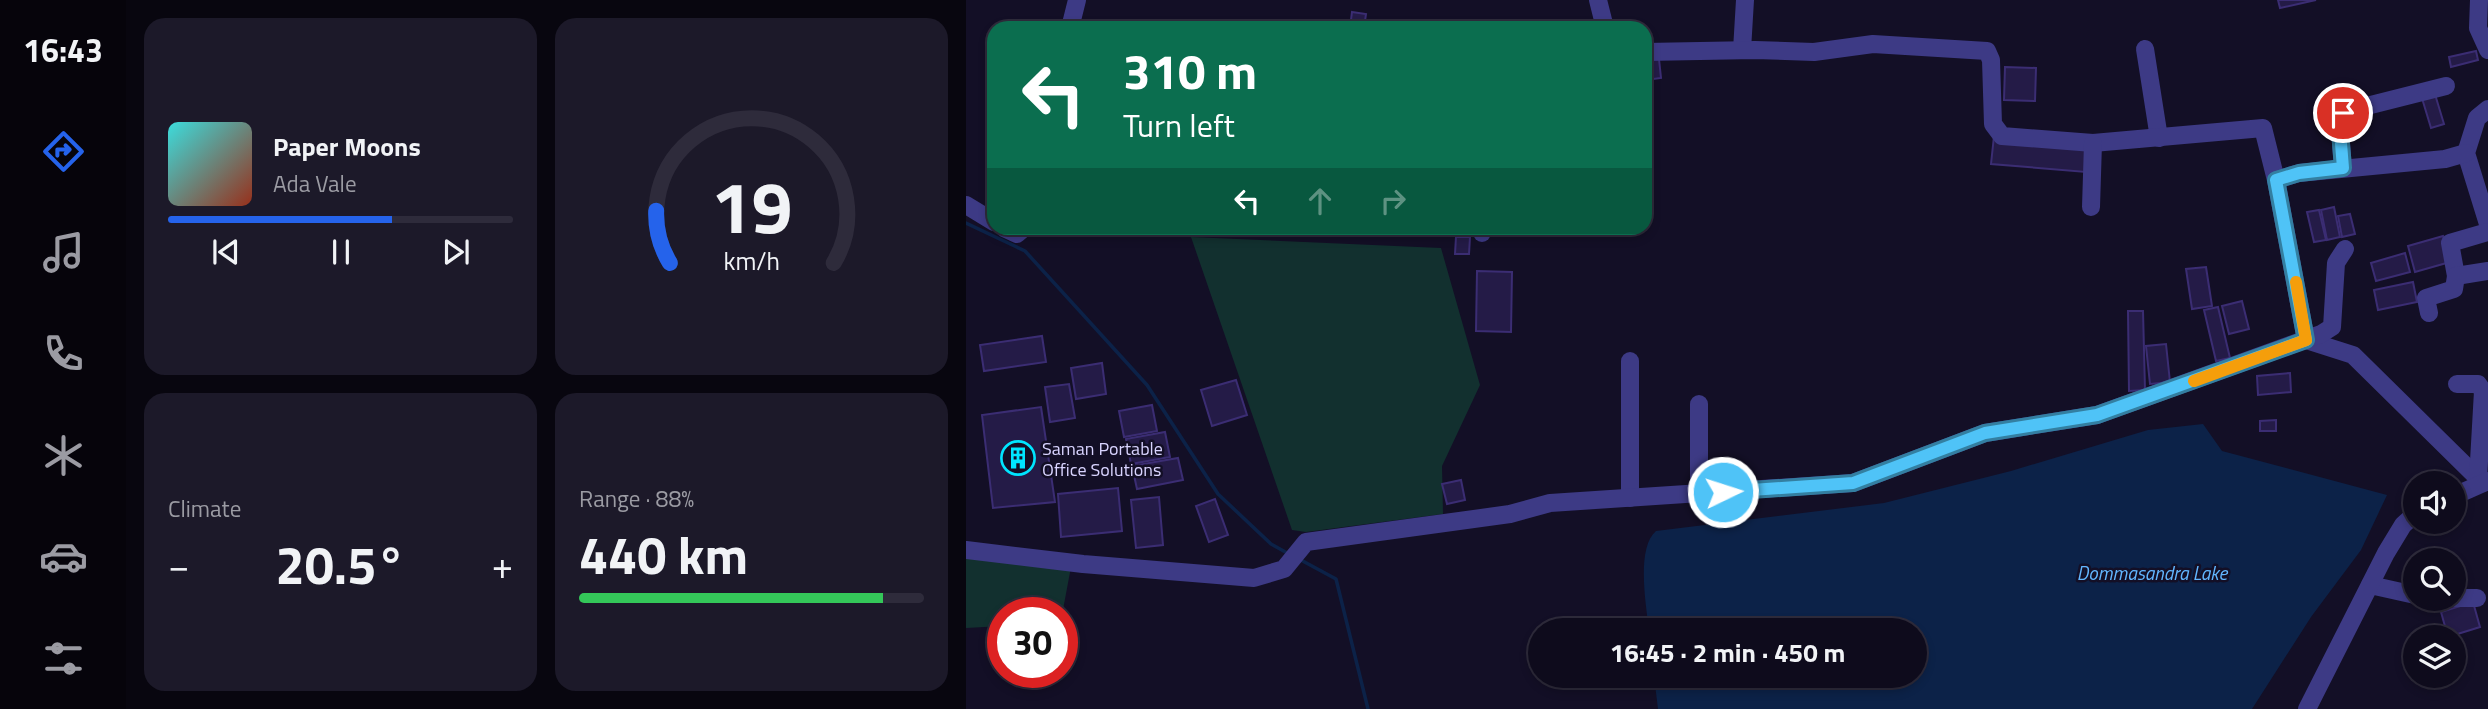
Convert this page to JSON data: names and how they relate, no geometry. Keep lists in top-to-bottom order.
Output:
{
  "water": ["Dommasandra Lake"],
  "places": {
    "building": ["Saman Portable Office Solutions"]
  },
  "page": {
    "tabs": "16:43",
    "turn": ["310 m", "Turn left"],
    "song": ["Paper Moons", "Ada Vale"],
    "tile": [
      "Climate",
      ["Range · 88%", "440 km"]
    ],
    "heat": ["−", "20.5°", "+"],
    "limit": "30",
    "trip": "16:45 · 2 min · 450 m",
    "gauge": ["19", "km/h"]
  }
}
